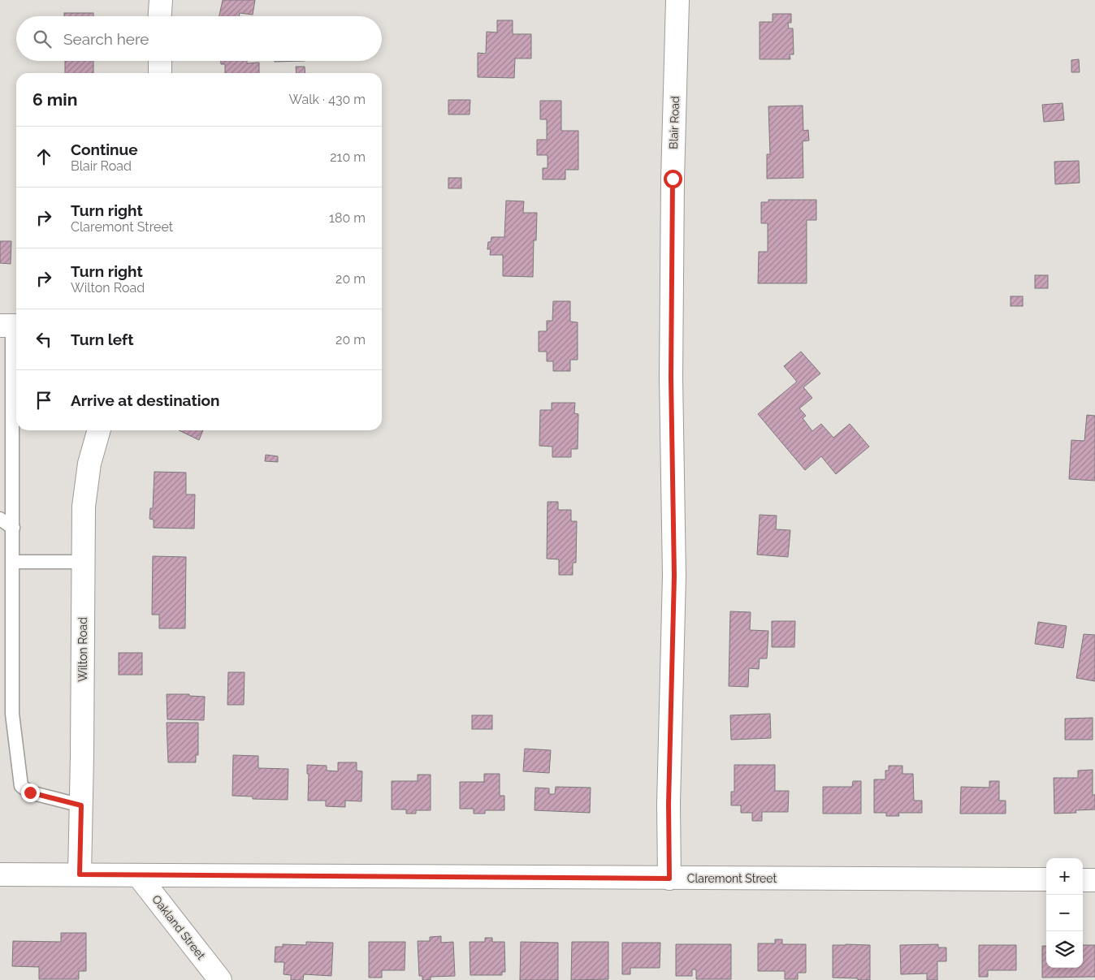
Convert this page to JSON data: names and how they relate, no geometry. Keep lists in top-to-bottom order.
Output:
{
  "streets": {
    "street": [
      "Blair Road",
      "Wilton Road",
      "Claremont Street",
      "Oakland Street"
    ]
  },
  "crossings": [
    ["Blair Road", "Claremont Street"],
    ["Wilton Road", "Claremont Street"],
    ["Claremont Street", "Oakland Street"]
  ],
  "page": {
    "search": "Search here",
    "heading": ["6 min", "Walk · 430 m"],
    "list": [
      ["Continue", "Blair Road", "210 m"],
      ["Turn right", "Claremont Street", "180 m"],
      ["Turn right", "Wilton Road", "20 m"],
      ["Turn left", "20 m"],
      "Arrive at destination"
    ],
    "map_buttons": ["+", "−"]
  }
}
